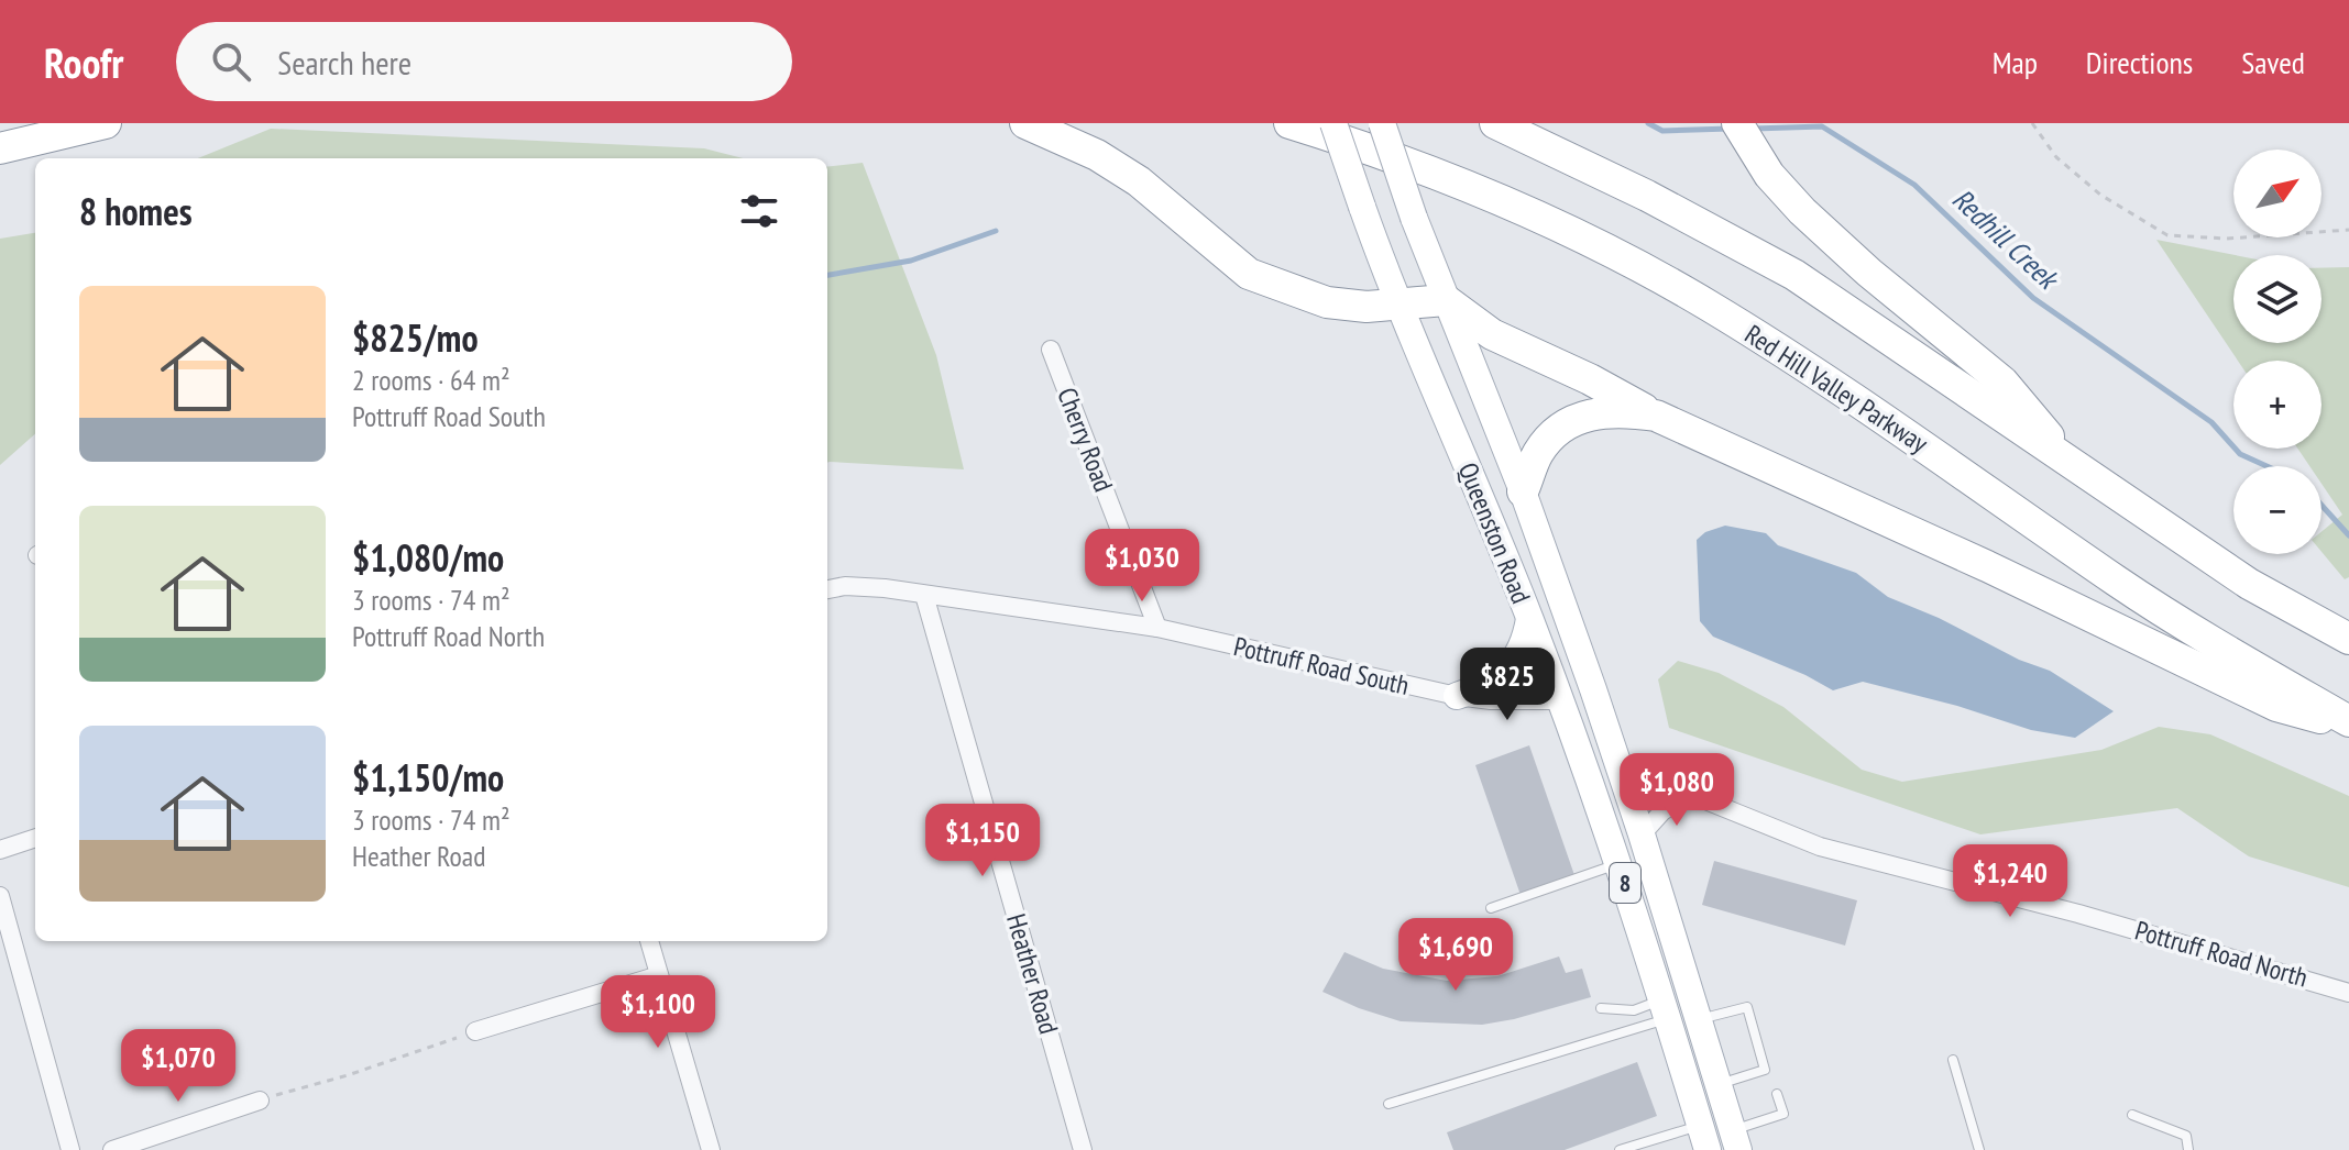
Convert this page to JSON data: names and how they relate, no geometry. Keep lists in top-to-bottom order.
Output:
{
  "streets": {
    "highway": ["Red Hill Valley Parkway"],
    "main road": ["Queenston Road", "8"],
    "street": [
      "Cherry Road",
      "Pottruff Road South",
      "Pottruff Road North",
      "Heather Road"
    ]
  },
  "crossings": [
    ["Cherry Road", "Pottruff Road South"],
    ["Queenston Road", "Pottruff Road South"],
    ["Queenston Road", "Pottruff Road North"],
    ["Pottruff Road South", "Heather Road"]
  ],
  "water": ["Redhill Creek"],
  "north": "top right",
  "page": {
    "header": "Roofr",
    "search": "Search here",
    "nav": ["Map", "Directions", "Saved"],
    "map_buttons": ["+", "−"],
    "heading": "8 homes",
    "list": [
      {
        "name": "$825/mo",
        "note": "2 rooms · 64 m² · Pottruff Road South"
      },
      {
        "name": "$1,080/mo",
        "note": "3 rooms · 74 m² · Pottruff Road North"
      },
      {
        "name": "$1,150/mo",
        "note": "3 rooms · 74 m² · Heather Road"
      }
    ],
    "price": [
      "$1,030",
      "$825",
      "$1,080",
      "$1,150",
      "$1,240",
      "$1,690",
      "$1,100",
      "$1,070"
    ]
  }
}
